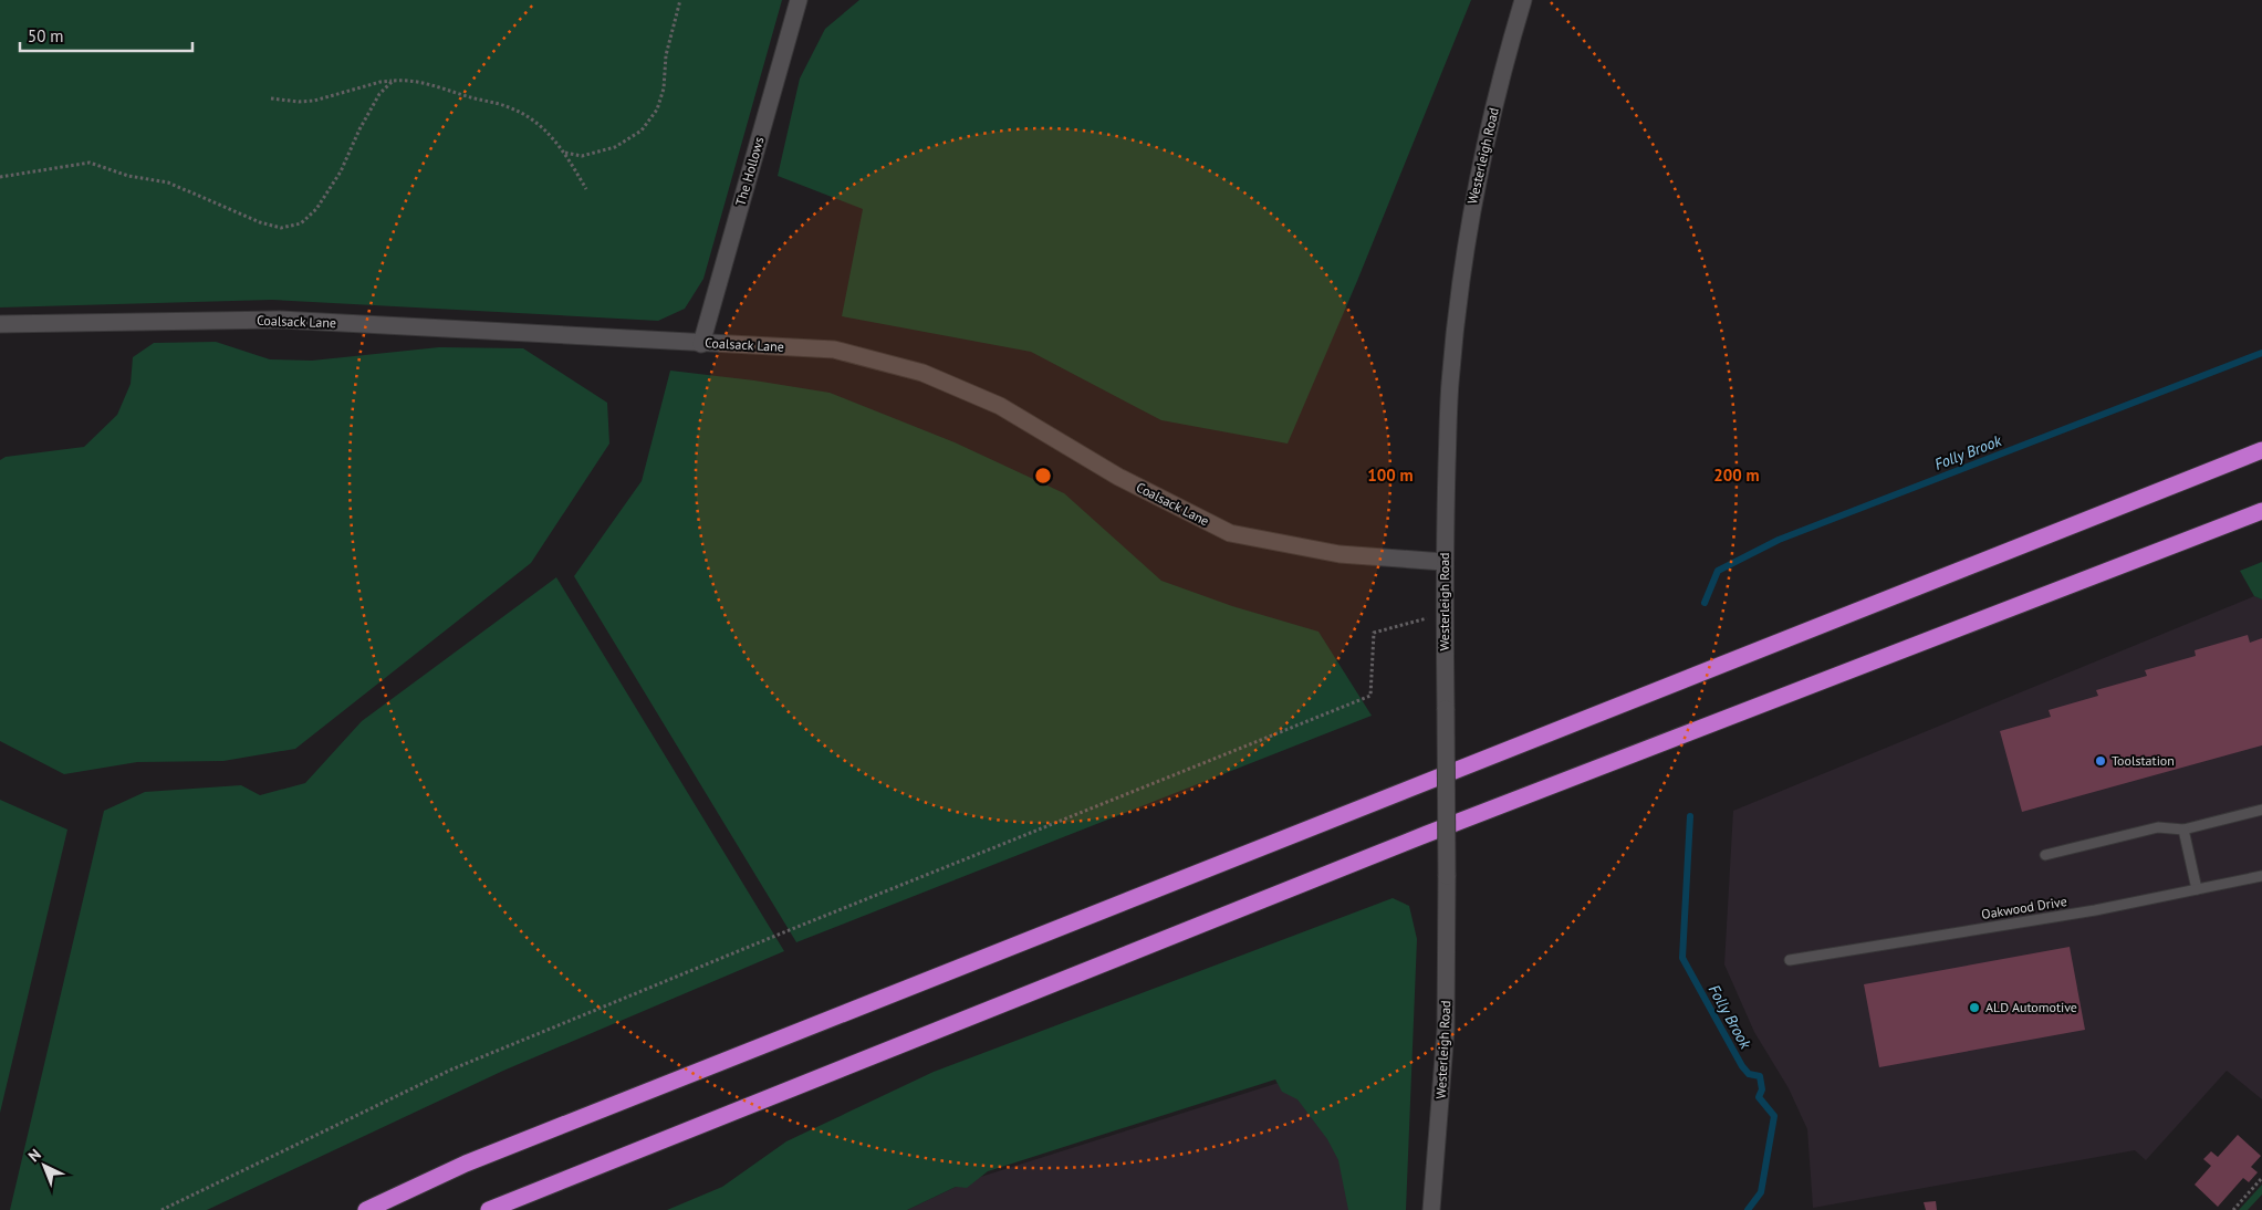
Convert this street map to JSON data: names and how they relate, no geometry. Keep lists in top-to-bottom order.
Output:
{
  "streets": {
    "street": ["Westerleigh Road", "The Hollows", "Coalsack Lane"],
    "lane": ["Oakwood Drive"]
  },
  "crossings": [
    ["Westerleigh Road", "Coalsack Lane"],
    ["The Hollows", "Coalsack Lane"]
  ],
  "water": ["Folly Brook"],
  "places": ["Toolstation", "ALD Automotive"],
  "scale_bar": "50 m",
  "north": "top left",
  "rings": ["100 m", "200 m"]
}
